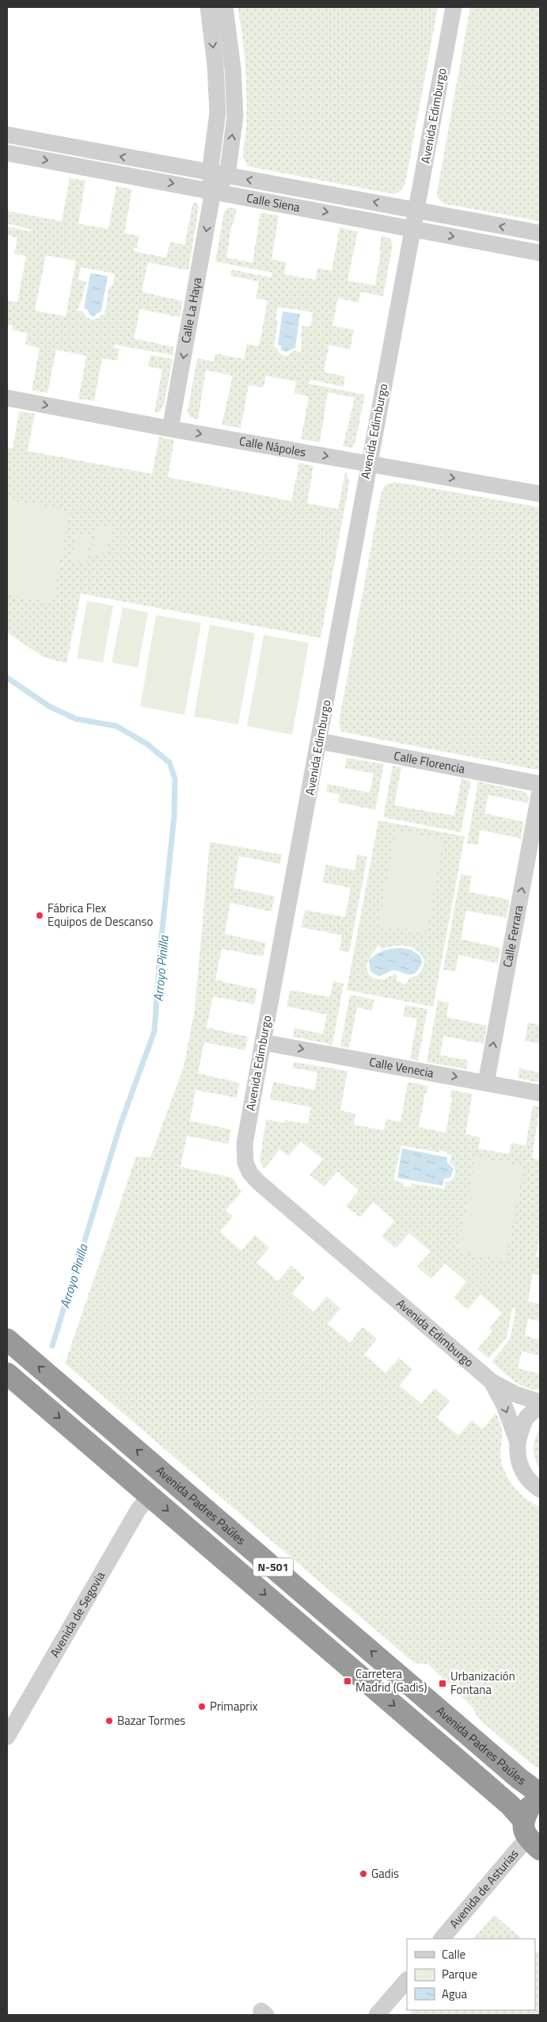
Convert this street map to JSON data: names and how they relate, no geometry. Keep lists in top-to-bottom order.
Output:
{
  "streets": {
    "highway": ["Avenida Padres Paúles", "N-501"],
    "street": [
      "Avenida Edimburgo",
      "Calle Siena",
      "Calle La Haya",
      "Calle Nápoles",
      "Calle Florencia",
      "Calle Ferrara",
      "Calle Venecia",
      "Avenida de Segovia",
      "Avenida de Asturias"
    ]
  },
  "crossings": [
    ["Avenida Edimburgo", "Calle Siena"],
    ["Avenida Edimburgo", "Calle Nápoles"],
    ["Avenida Edimburgo", "Calle Florencia"],
    ["Avenida Edimburgo", "Calle Venecia"],
    ["Calle Siena", "Calle La Haya"],
    ["Calle La Haya", "Calle Nápoles"],
    ["Calle Ferrara", "Calle Venecia"],
    ["N-501", "Avenida de Segovia"],
    ["N-501", "Avenida de Asturias"]
  ],
  "one_way": ["Calle Nápoles", "Calle Ferrara", "Calle Venecia"],
  "water": ["Arroyo Pinilla"],
  "places": {
    "other": [
      "Fábrica Flex Equipos de Descanso",
      "Primaprix",
      "Bazar Tormes",
      "Gadis"
    ],
    "transit": ["Carretera Madrid (Gadis)", "Urbanización Fontana"]
  },
  "legend": ["Calle", "Parque", "Agua"]
}
